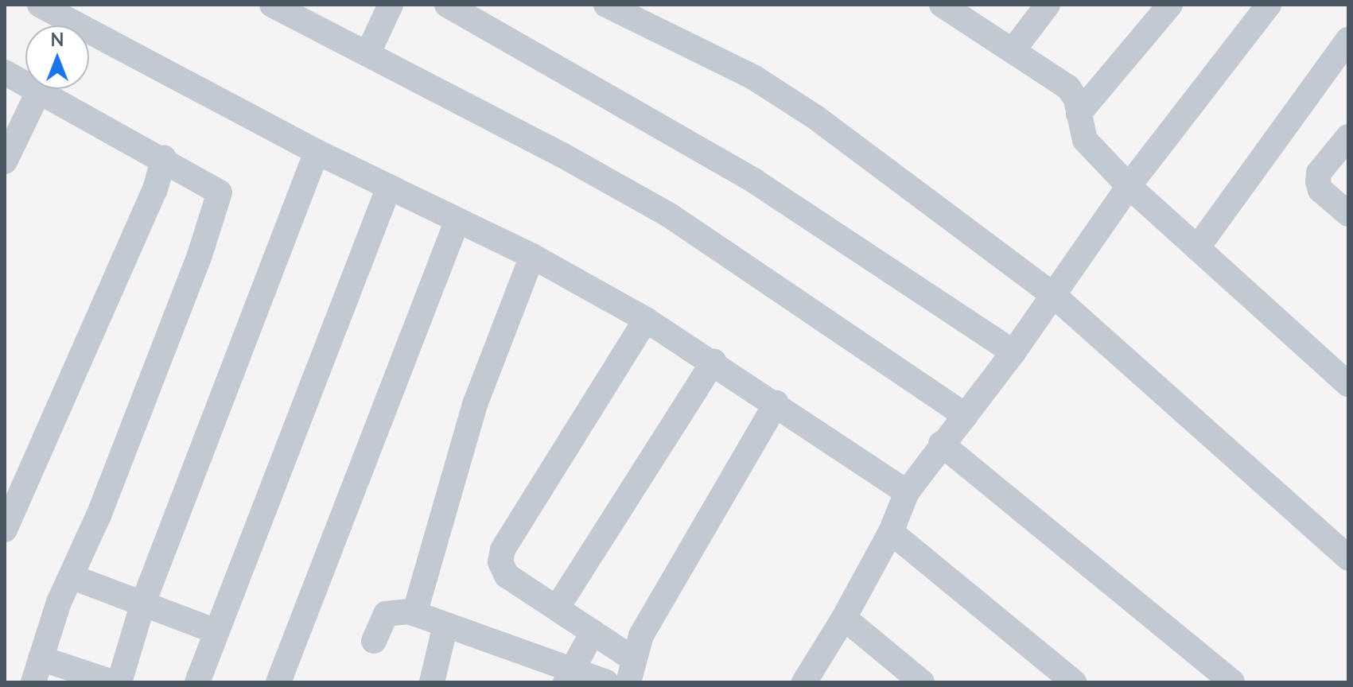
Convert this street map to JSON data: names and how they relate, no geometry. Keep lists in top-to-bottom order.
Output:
{
  "north": "top"
}
